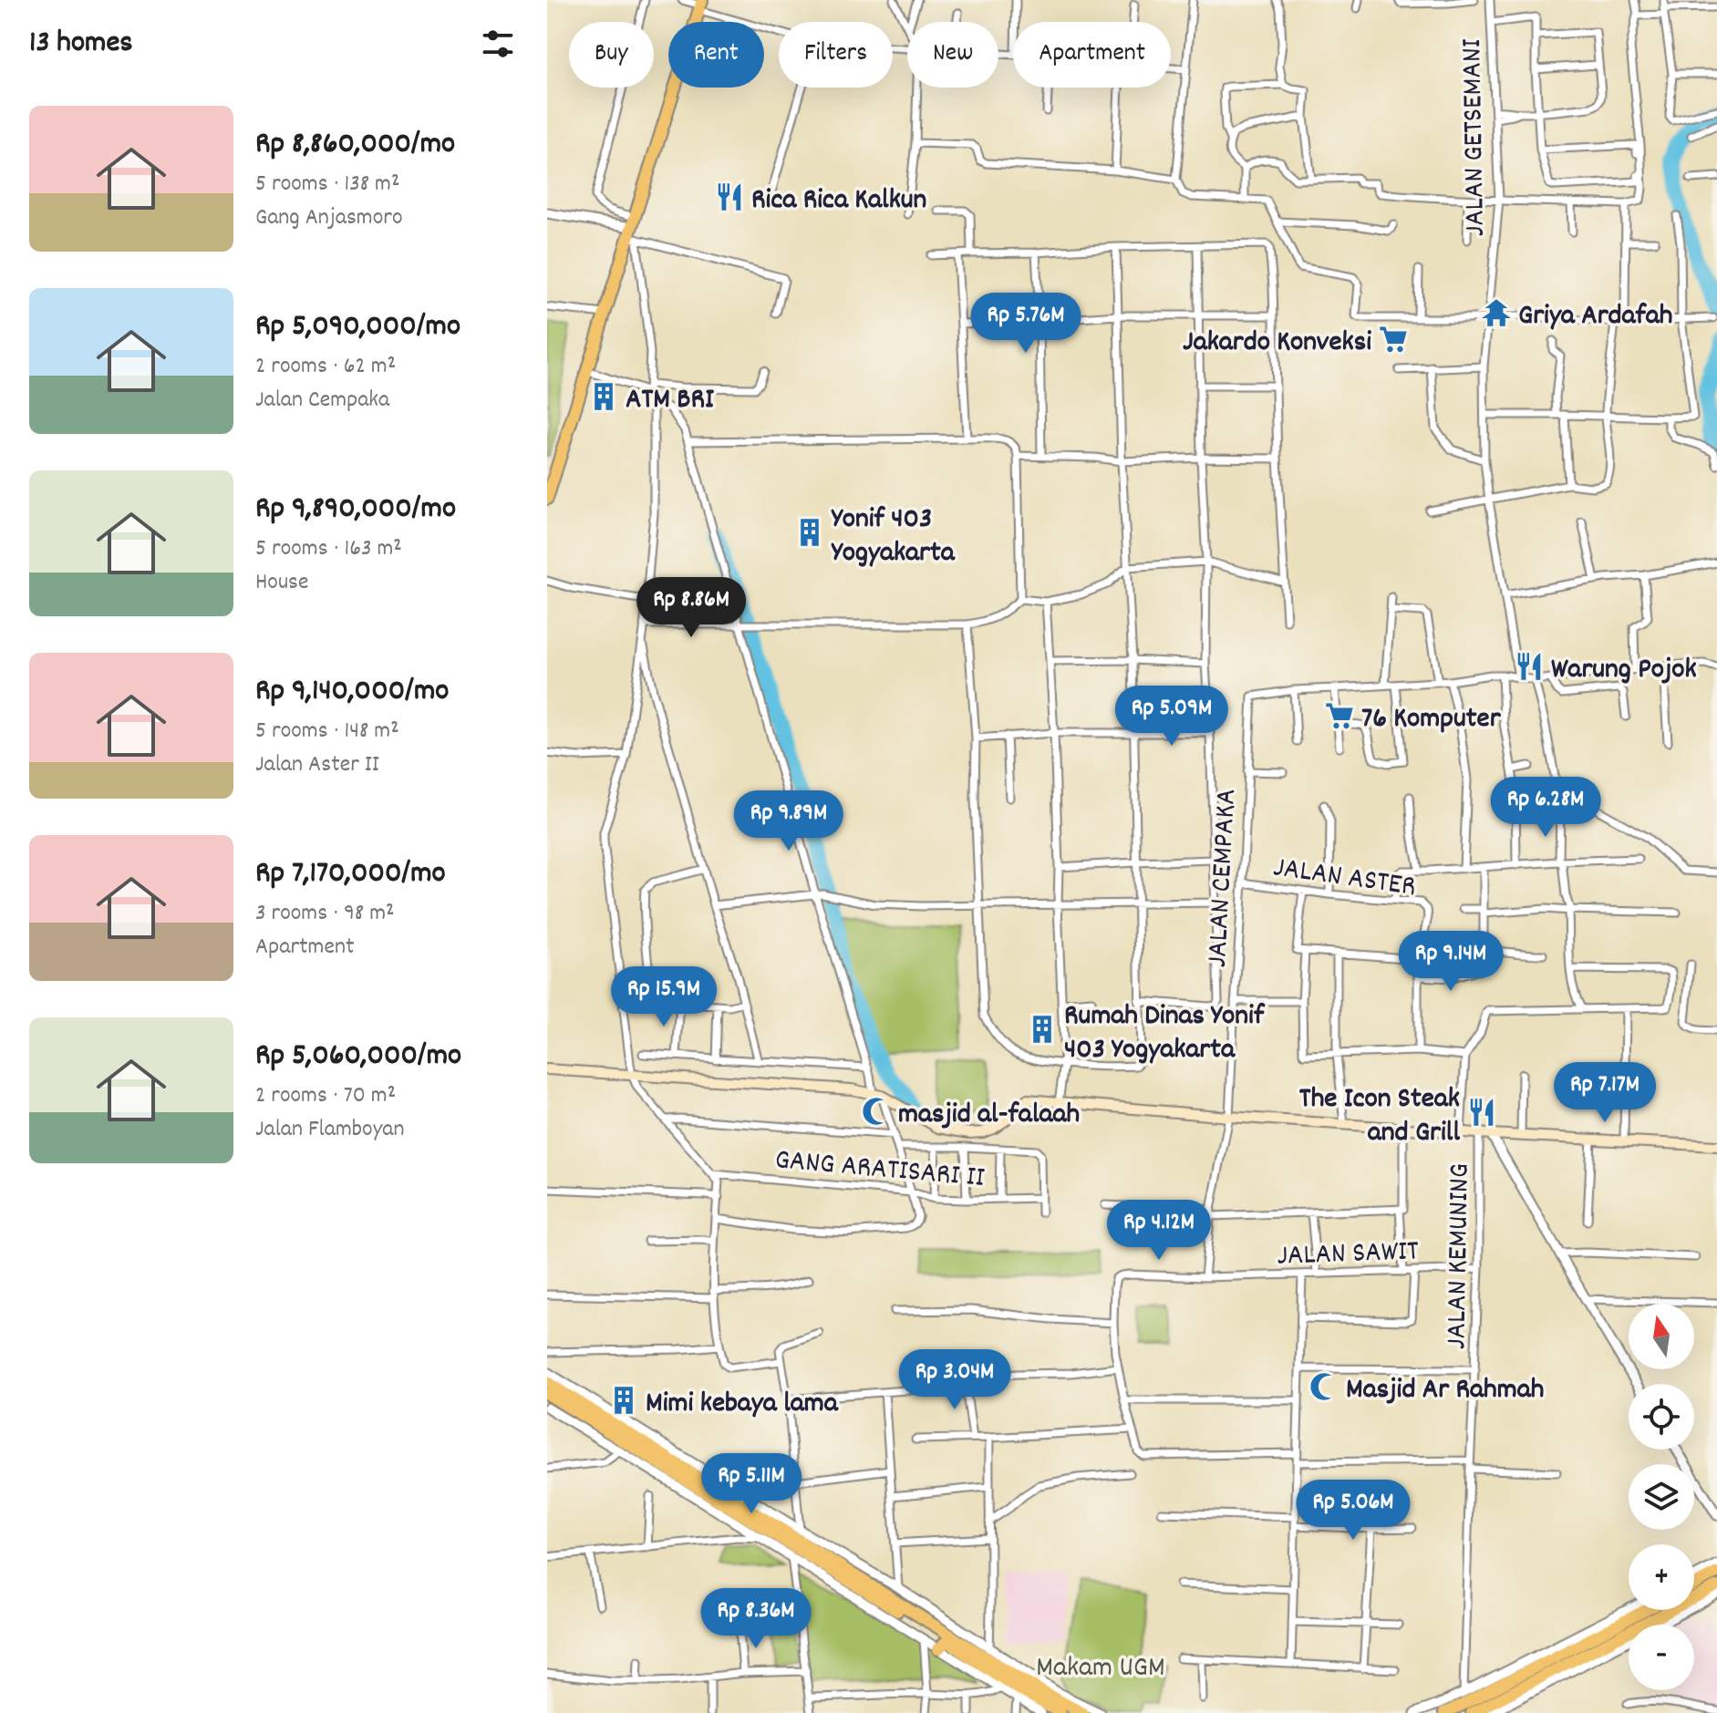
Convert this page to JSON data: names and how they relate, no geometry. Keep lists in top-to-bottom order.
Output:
{
  "streets": {
    "street": [
      "JALAN GETSEMANI",
      "JALAN ASTER",
      "JALAN CEMPAKA",
      "GANG ARATISARI II",
      "JALAN SAWIT",
      "JALAN KEMUNING"
    ]
  },
  "crossings": [
    ["JALAN GETSEMANI", "JALAN CEMPAKA"],
    ["JALAN ASTER", "JALAN CEMPAKA"],
    ["JALAN SAWIT", "JALAN KEMUNING"]
  ],
  "parks": ["Makam UGM"],
  "places": {
    "restaurant": ["Rica Rica Kalkun", "Warung Pojok", "The Icon Steak and Grill"],
    "temple": ["Griya Ardafah"],
    "supermarket": ["Jakardo Konveksi", "76 Komputer"],
    "building": [
      "ATM BRI",
      "Yonif 403 Yogyakarta",
      "Rumah Dinas Yonif 403 Yogyakarta",
      "Mimi kebaya lama"
    ],
    "mosque": ["masjid al-falaah", "Masjid Ar Rahmah"]
  },
  "north": "top",
  "page": {
    "heading": "13 homes",
    "chip": [
      "Buy",
      "Rent",
      "Filters",
      "New",
      "Apartment"
    ],
    "list": [
      {
        "name": "Rp 8,860,000/mo",
        "note": "5 rooms · 138 m² · Gang Anjasmoro"
      },
      {
        "name": "Rp 5,090,000/mo",
        "note": "2 rooms · 62 m² · Jalan Cempaka"
      },
      {
        "name": "Rp 9,890,000/mo",
        "note": "5 rooms · 163 m² · House"
      },
      {
        "name": "Rp 9,140,000/mo",
        "note": "5 rooms · 148 m² · Jalan Aster II"
      },
      {
        "name": "Rp 7,170,000/mo",
        "note": "3 rooms · 98 m² · Apartment"
      },
      {
        "name": "Rp 5,060,000/mo",
        "note": "2 rooms · 70 m² · Jalan Flamboyan"
      }
    ],
    "price": [
      "Rp 5.76M",
      "Rp 8.86M",
      "Rp 5.09M",
      "Rp 6.28M",
      "Rp 9.89M",
      "Rp 9.14M",
      "Rp 15.9M",
      "Rp 7.17M",
      "Rp 4.12M",
      "Rp 3.04M",
      "Rp 5.11M",
      "Rp 5.06M",
      "Rp 8.36M"
    ],
    "map_buttons": ["+", "−"]
  }
}
